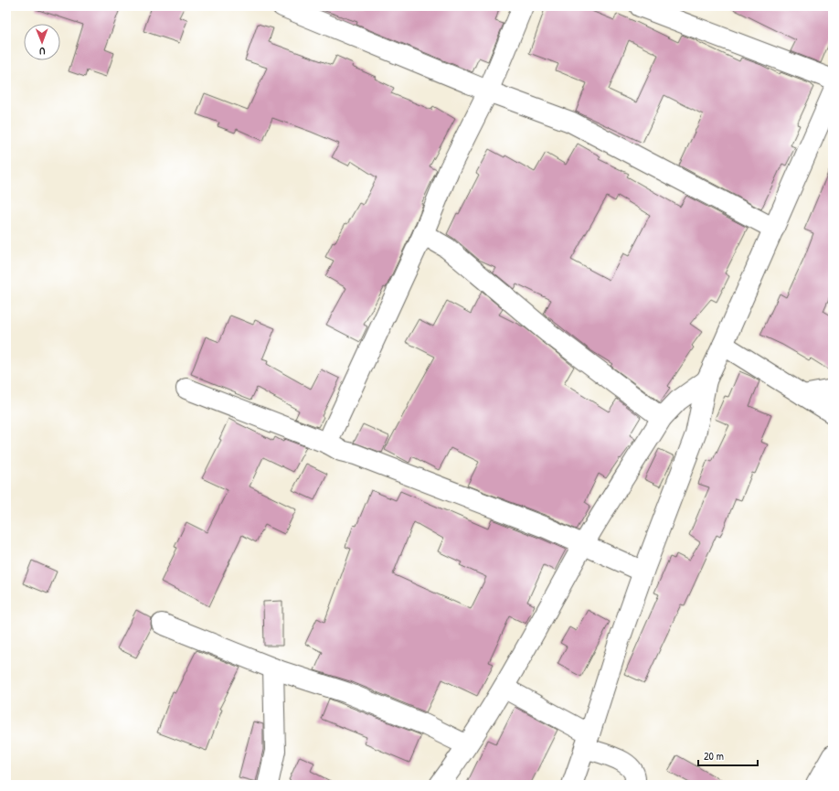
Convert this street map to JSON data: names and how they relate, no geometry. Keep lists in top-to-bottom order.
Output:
{
  "scale_bar": "20 m",
  "north": "bottom"
}
